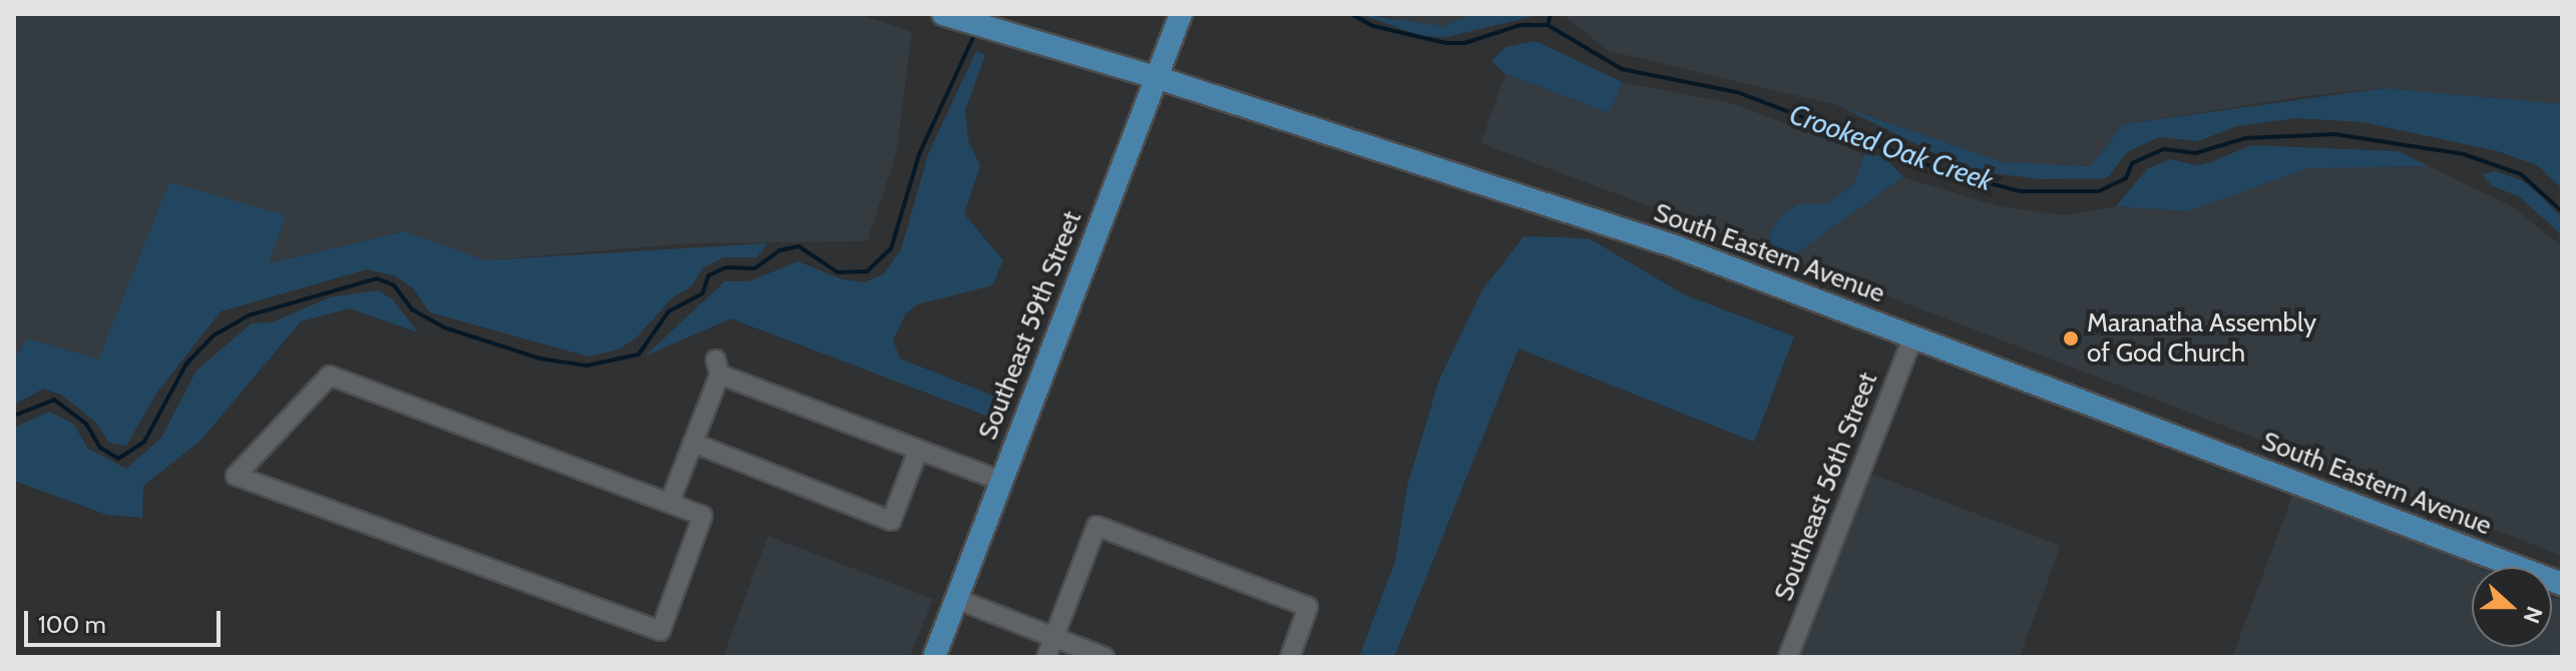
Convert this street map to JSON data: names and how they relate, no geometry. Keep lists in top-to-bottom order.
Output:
{
  "streets": {
    "main road": ["South Eastern Avenue", "Southeast 59th Street"],
    "street": ["Southeast 56th Street"]
  },
  "crossings": [
    ["South Eastern Avenue", "Southeast 59th Street"],
    ["South Eastern Avenue", "Southeast 56th Street"]
  ],
  "water": ["Crooked Oak Creek"],
  "places": ["Maranatha Assembly of God Church"],
  "scale_bar": "100 m",
  "north": "right"
}
